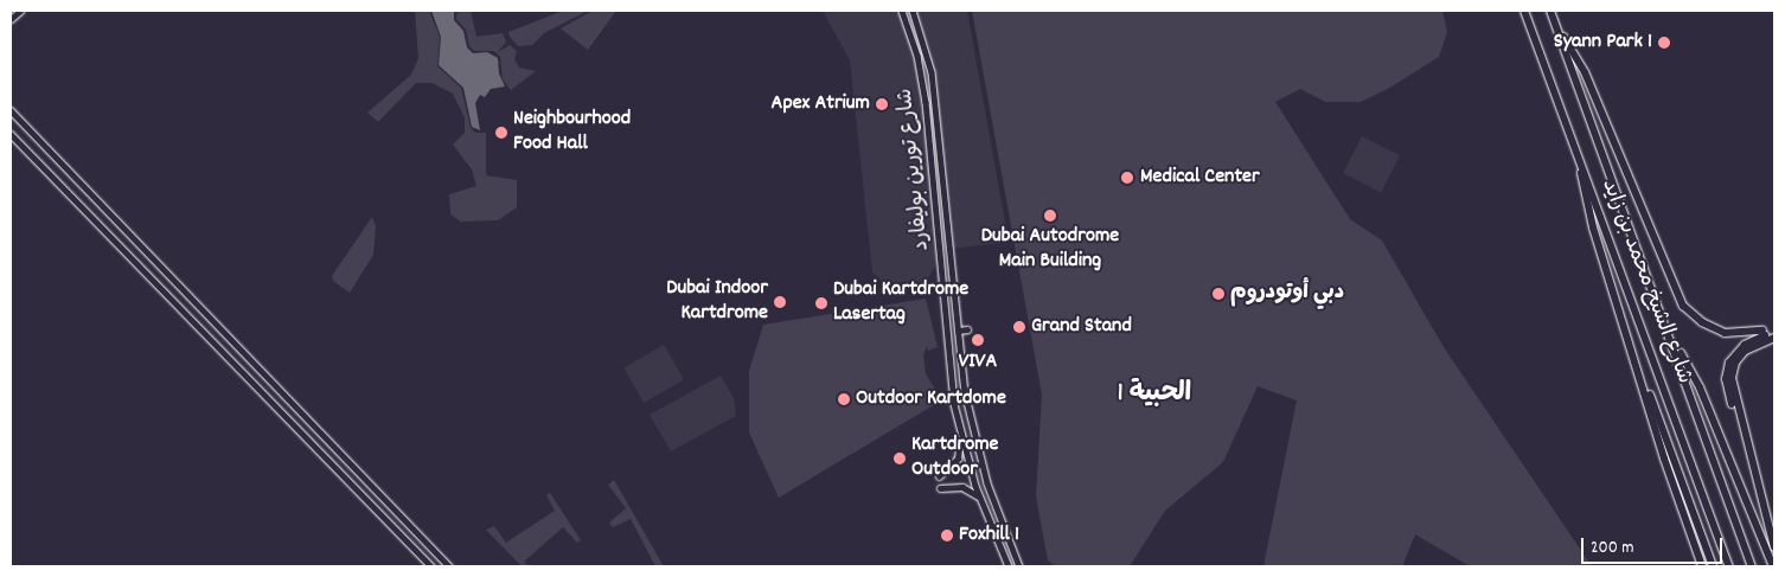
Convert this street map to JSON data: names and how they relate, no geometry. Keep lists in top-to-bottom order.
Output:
{
  "streets": {
    "highway": ["شارع الشيخ محمد بن زايد"],
    "main road": ["شارع تورين بوليفارد"]
  },
  "districts": ["الحبية 1"],
  "places": [
    "Syann Park 1",
    "Apex Atrium",
    "Neighbourhood Food Hall",
    "Medical Center",
    "Dubai Autodrome Main Building",
    "دبي أوتودروم",
    "Dubai Indoor Kartdrome",
    "Dubai Kartdrome Lasertag",
    "Grand Stand",
    "VIVA",
    "Outdoor Kartdome",
    "Kartdrome Outdoor",
    "Foxhill 1"
  ],
  "scale_bar": "200 m"
}
